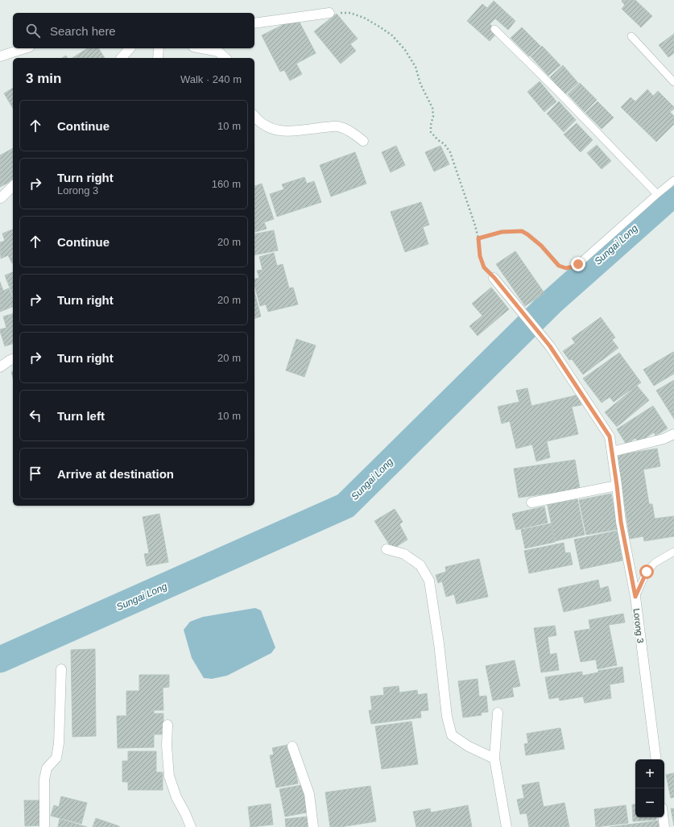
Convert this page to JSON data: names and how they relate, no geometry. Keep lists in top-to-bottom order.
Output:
{
  "streets": {
    "street": ["Lorong 3"]
  },
  "water": ["Sungai Long"],
  "page": {
    "search": "Search here",
    "heading": ["3 min", "Walk · 240 m"],
    "list": [
      ["Continue", "10 m"],
      ["Turn right", "Lorong 3", "160 m"],
      ["Continue", "20 m"],
      ["Turn right", "20 m"],
      ["Turn right", "20 m"],
      ["Turn left", "10 m"],
      "Arrive at destination"
    ],
    "map_buttons": ["+", "−"]
  }
}
